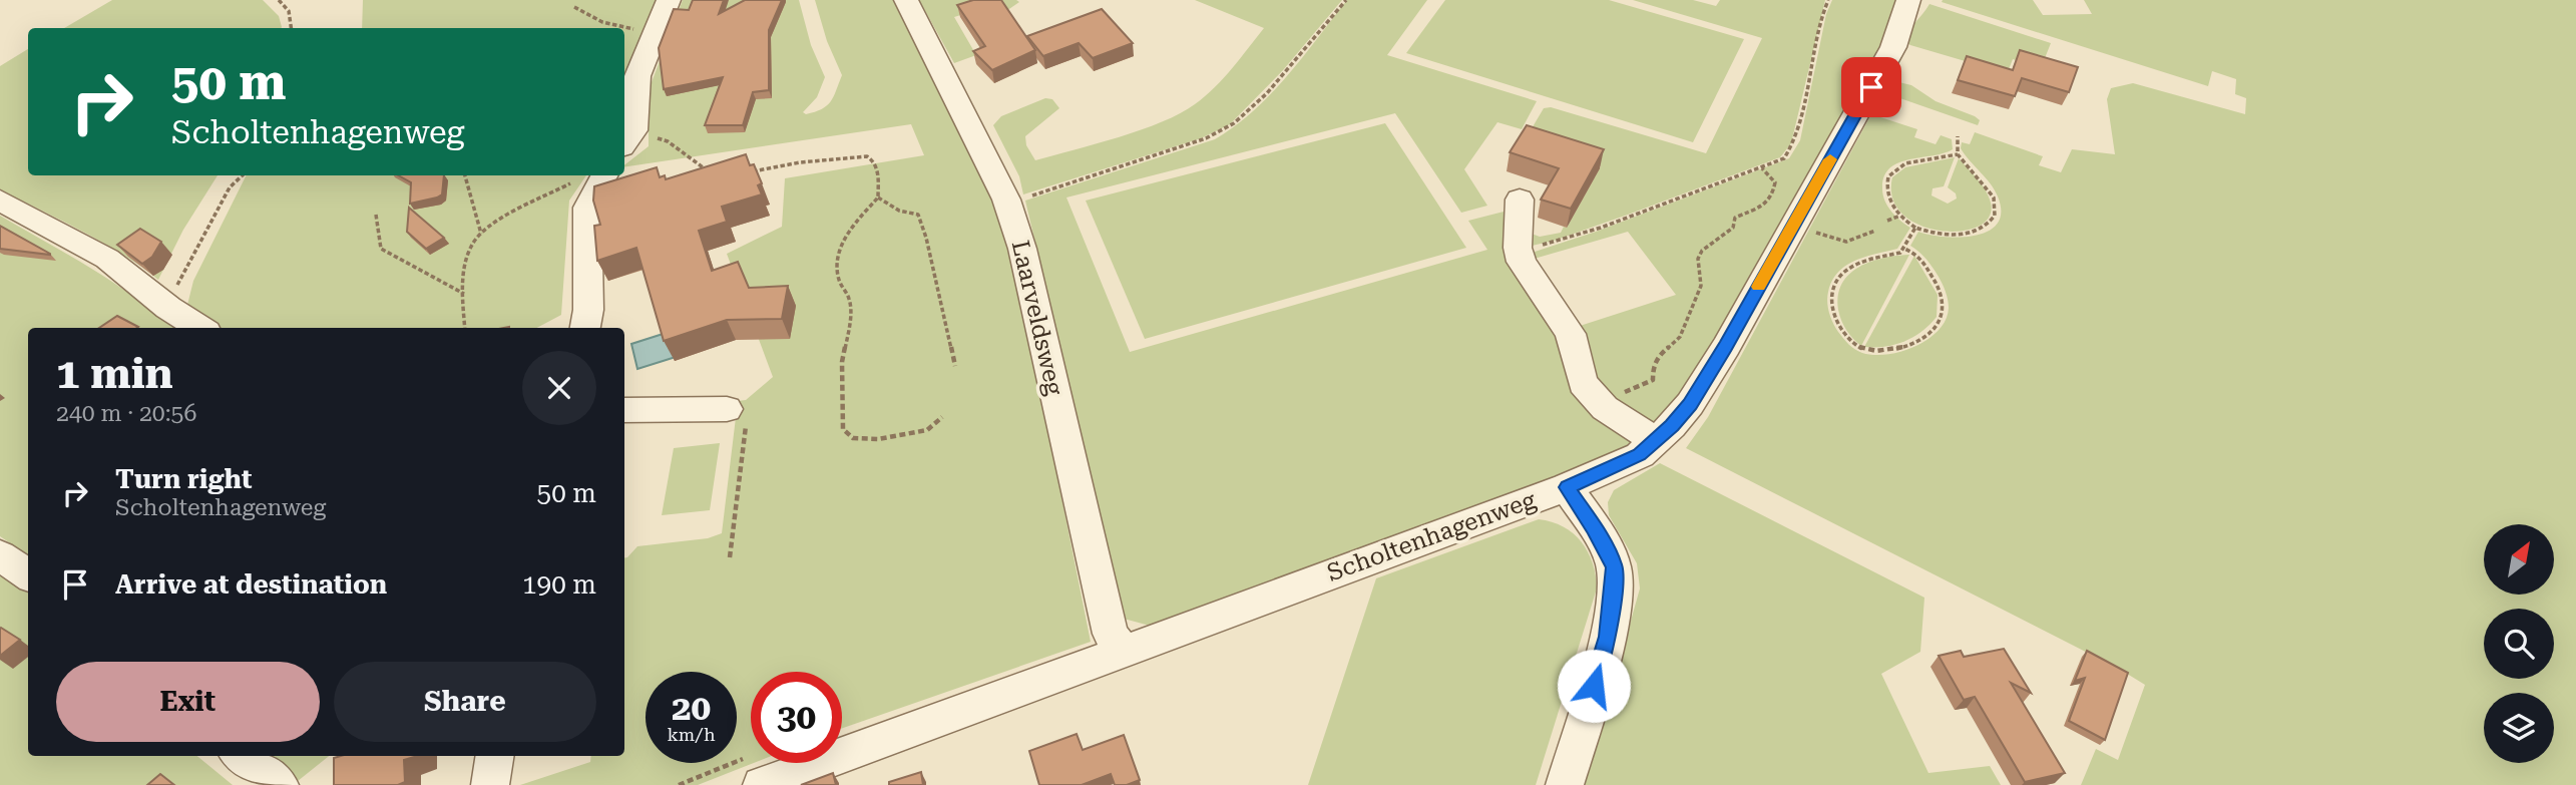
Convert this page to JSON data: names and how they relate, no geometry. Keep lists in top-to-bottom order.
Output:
{
  "streets": {
    "street": ["Laarveldsweg", "Scholtenhagenweg"]
  },
  "crossings": [
    ["Laarveldsweg", "Scholtenhagenweg"]
  ],
  "north": "top right",
  "page": {
    "turn": ["50 m", "Scholtenhagenweg"],
    "heading": ["1 min", "240 m · 20:56"],
    "list": [
      {
        "name": "Turn right",
        "note": "Scholtenhagenweg",
        "value": "50 m"
      },
      {
        "name": "Arrive at destination",
        "value": "190 m"
      }
    ],
    "buttons": ["Exit", "Share"],
    "speed": "20 km/h",
    "limit": "30"
  }
}
